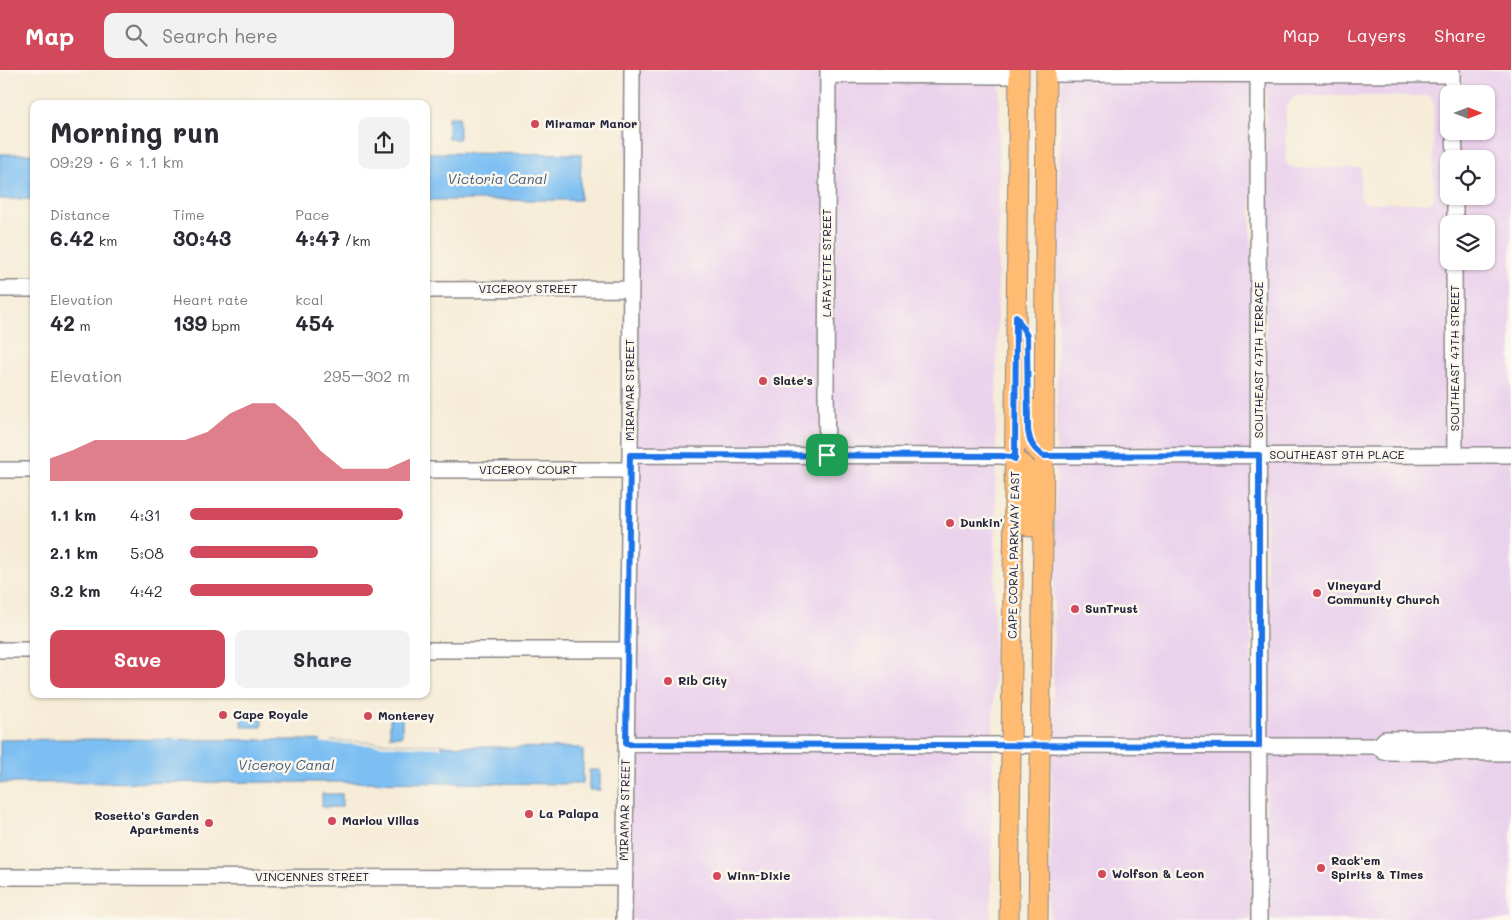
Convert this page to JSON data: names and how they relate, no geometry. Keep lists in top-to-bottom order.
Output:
{
  "streets": {
    "main road": ["CAPE CORAL PARKWAY EAST"],
    "street": [
      "LAFAYETTE STREET",
      "VICEROY STREET",
      "SOUTHEAST 47TH STREET",
      "SOUTHEAST 47TH TERRACE",
      "MIRAMAR STREET",
      "SOUTHEAST 9TH PLACE",
      "VICEROY COURT",
      "VINCENNES STREET"
    ]
  },
  "crossings": [
    ["VICEROY STREET", "MIRAMAR STREET"],
    ["SOUTHEAST 47TH STREET", "SOUTHEAST 9TH PLACE"],
    ["SOUTHEAST 47TH TERRACE", "SOUTHEAST 9TH PLACE"],
    ["MIRAMAR STREET", "VICEROY COURT"],
    ["MIRAMAR STREET", "VINCENNES STREET"]
  ],
  "water": ["Victoria Canal", "Viceroy Canal"],
  "places": [
    "Miramar Manor",
    "Slate's",
    "Dunkin'",
    "Vineyard Community Church",
    "SunTrust",
    "Rib City",
    "Cape Royale",
    "Monterey",
    "La Palapa",
    "Marlou Villas",
    "Rosetto's Garden Apartments",
    "Rack'em Spirits & Times",
    "Wolfson & Leon",
    "Winn-Dixie"
  ],
  "north": "right",
  "page": {
    "header": "Map",
    "search": "Search here",
    "nav": ["Map", "Layers", "Share"],
    "heading": ["Morning run", "09:29 · 6 × 1.1 km"],
    "stats": [
      ["Distance", "6.42 km"],
      ["Time", "30:43"],
      ["Pace", "4:47 /km"],
      ["Elevation", "42 m"],
      ["Heart rate", "139 bpm"],
      ["kcal", "454"]
    ],
    "chart": ["Elevation", "295–302 m"],
    "list": [
      {
        "name": "1.1 km",
        "note": "4:31"
      },
      {
        "name": "2.1 km",
        "note": "5:08"
      },
      {
        "name": "3.2 km",
        "note": "4:42"
      }
    ],
    "buttons": ["Save", "Share"]
  }
}
